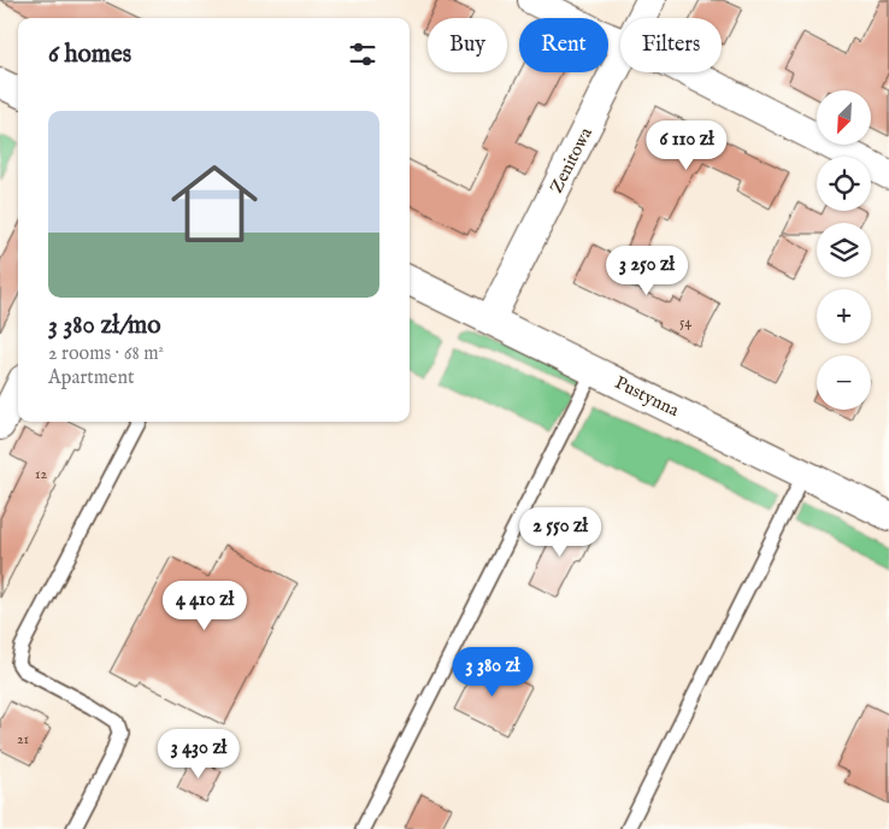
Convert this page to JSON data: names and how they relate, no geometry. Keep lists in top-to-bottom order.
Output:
{
  "streets": {
    "street": ["Zenitowa", "Pustynna"]
  },
  "crossings": [
    ["Zenitowa", "Pustynna"]
  ],
  "house_numbers": ["54", "12", "21"],
  "north": "bottom left",
  "page": {
    "chip": ["Buy", "Rent", "Filters"],
    "heading": "6 homes",
    "map_buttons": ["+", "−"],
    "list": [
      {
        "name": "3 380 zł/mo",
        "note": "2 rooms · 68 m² · Apartment"
      }
    ],
    "price": [
      "6 110 zł",
      "3 250 zł",
      "2 550 zł",
      "4 410 zł",
      "3 380 zł",
      "3 430 zł"
    ]
  }
}
